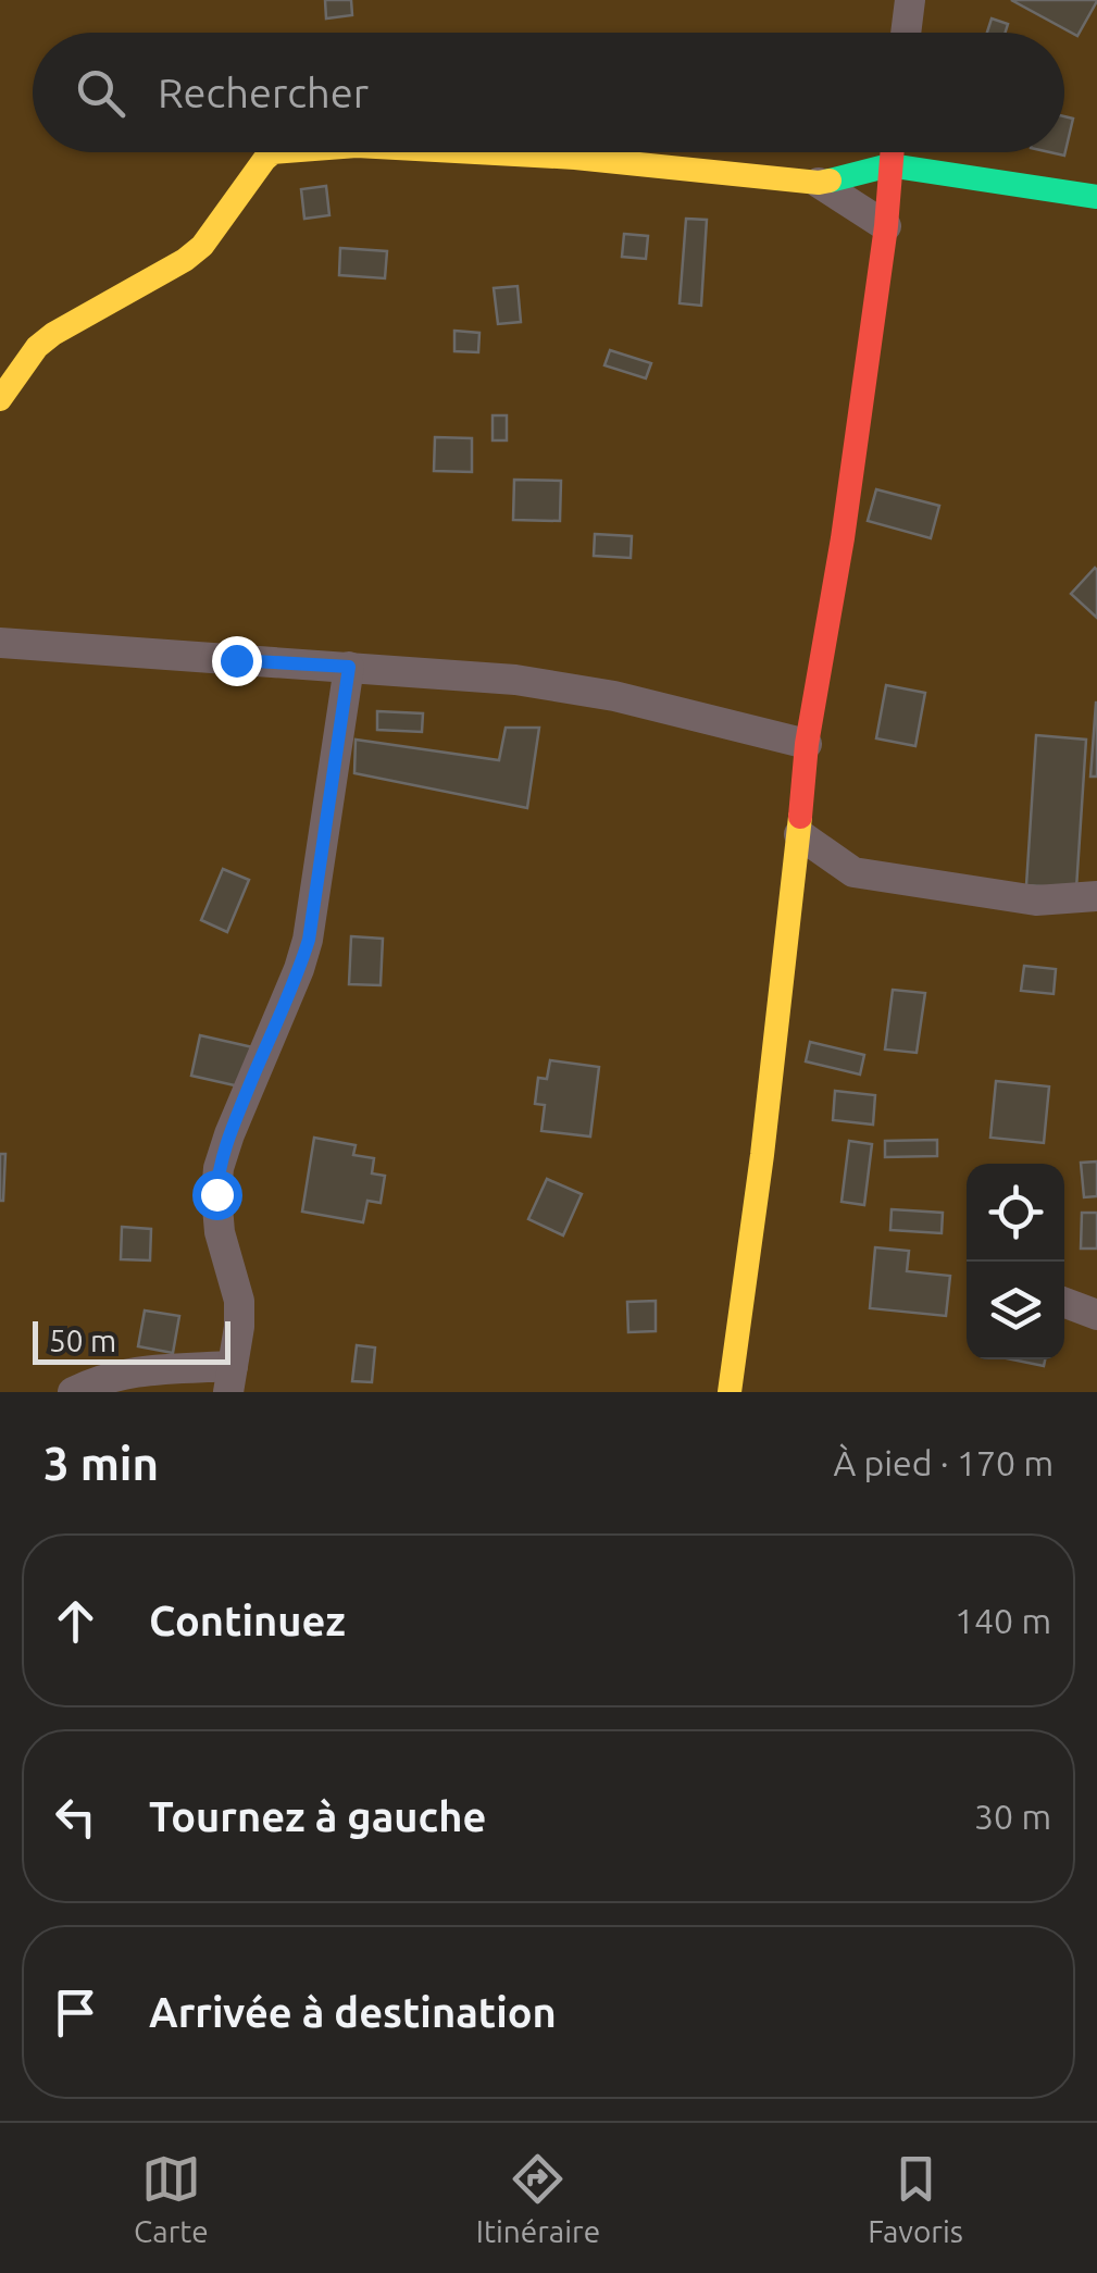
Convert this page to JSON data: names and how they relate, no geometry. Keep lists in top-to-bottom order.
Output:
{
  "scale_bar": "50 m",
  "page": {
    "search": "Rechercher",
    "scale": "50 m",
    "heading": ["3 min", "À pied · 170 m"],
    "list": [
      ["Continuez", "140 m"],
      ["Tournez à gauche", "30 m"],
      "Arrivée à destination"
    ],
    "nav": ["Carte", "Itinéraire", "Favoris"]
  }
}
